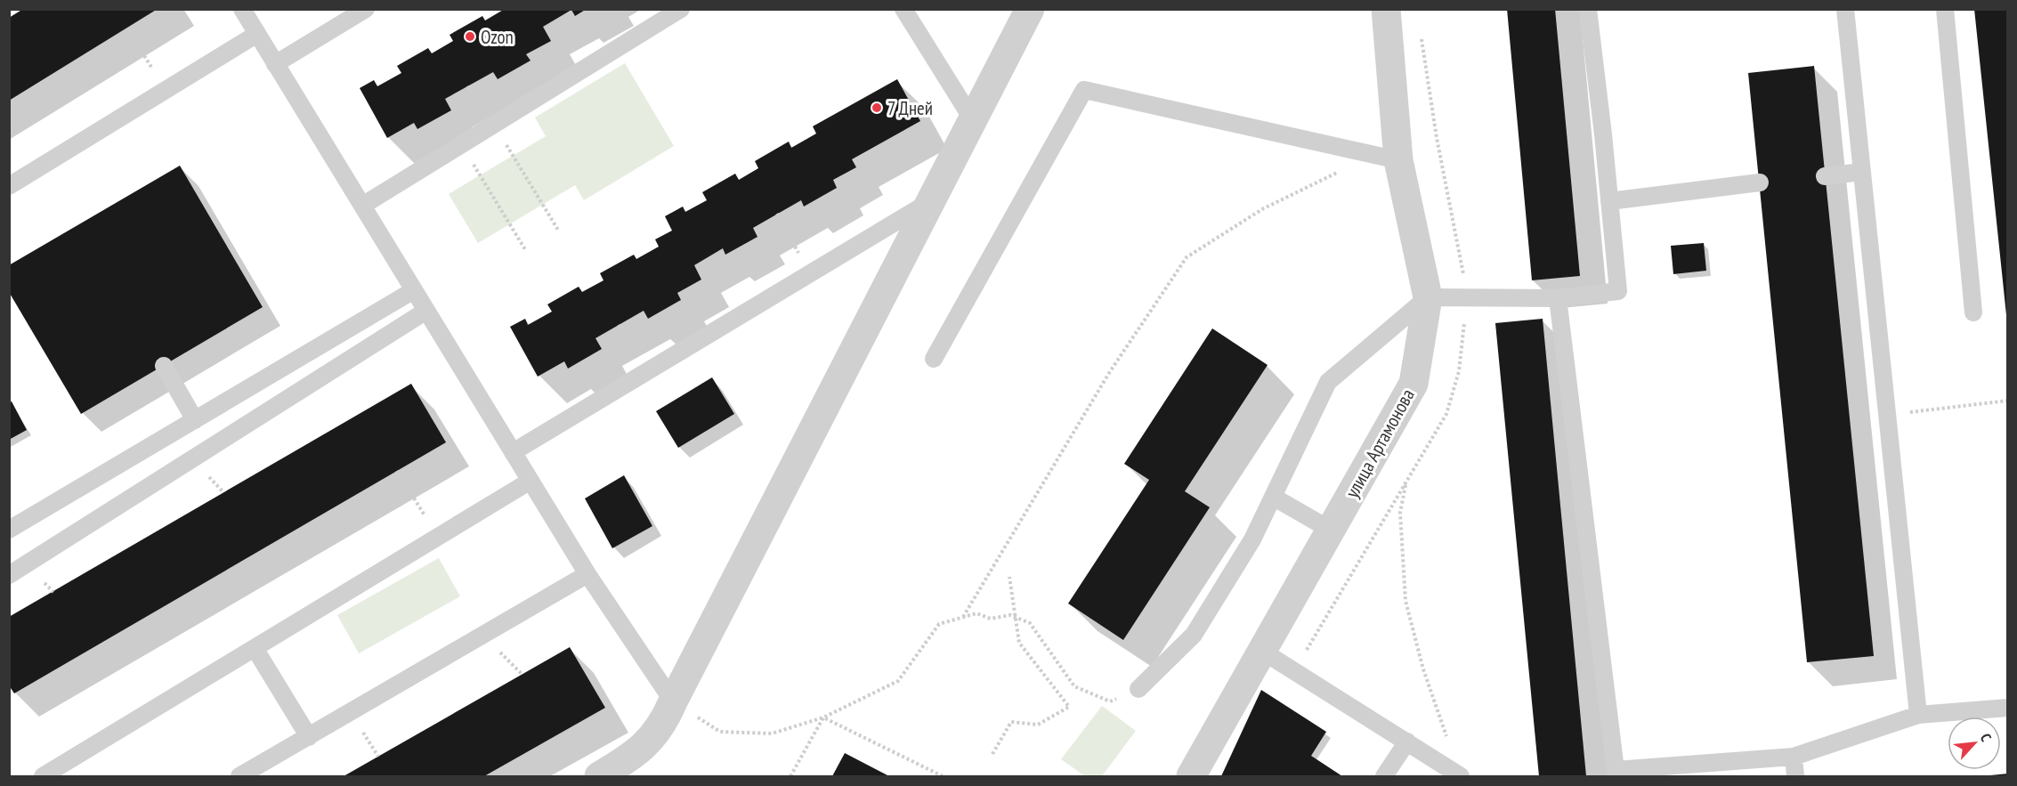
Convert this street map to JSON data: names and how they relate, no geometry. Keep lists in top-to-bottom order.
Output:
{
  "streets": {
    "street": ["улица Артамонова"]
  },
  "places": ["Ozon", "7 Дней"],
  "north": "top right"
}
